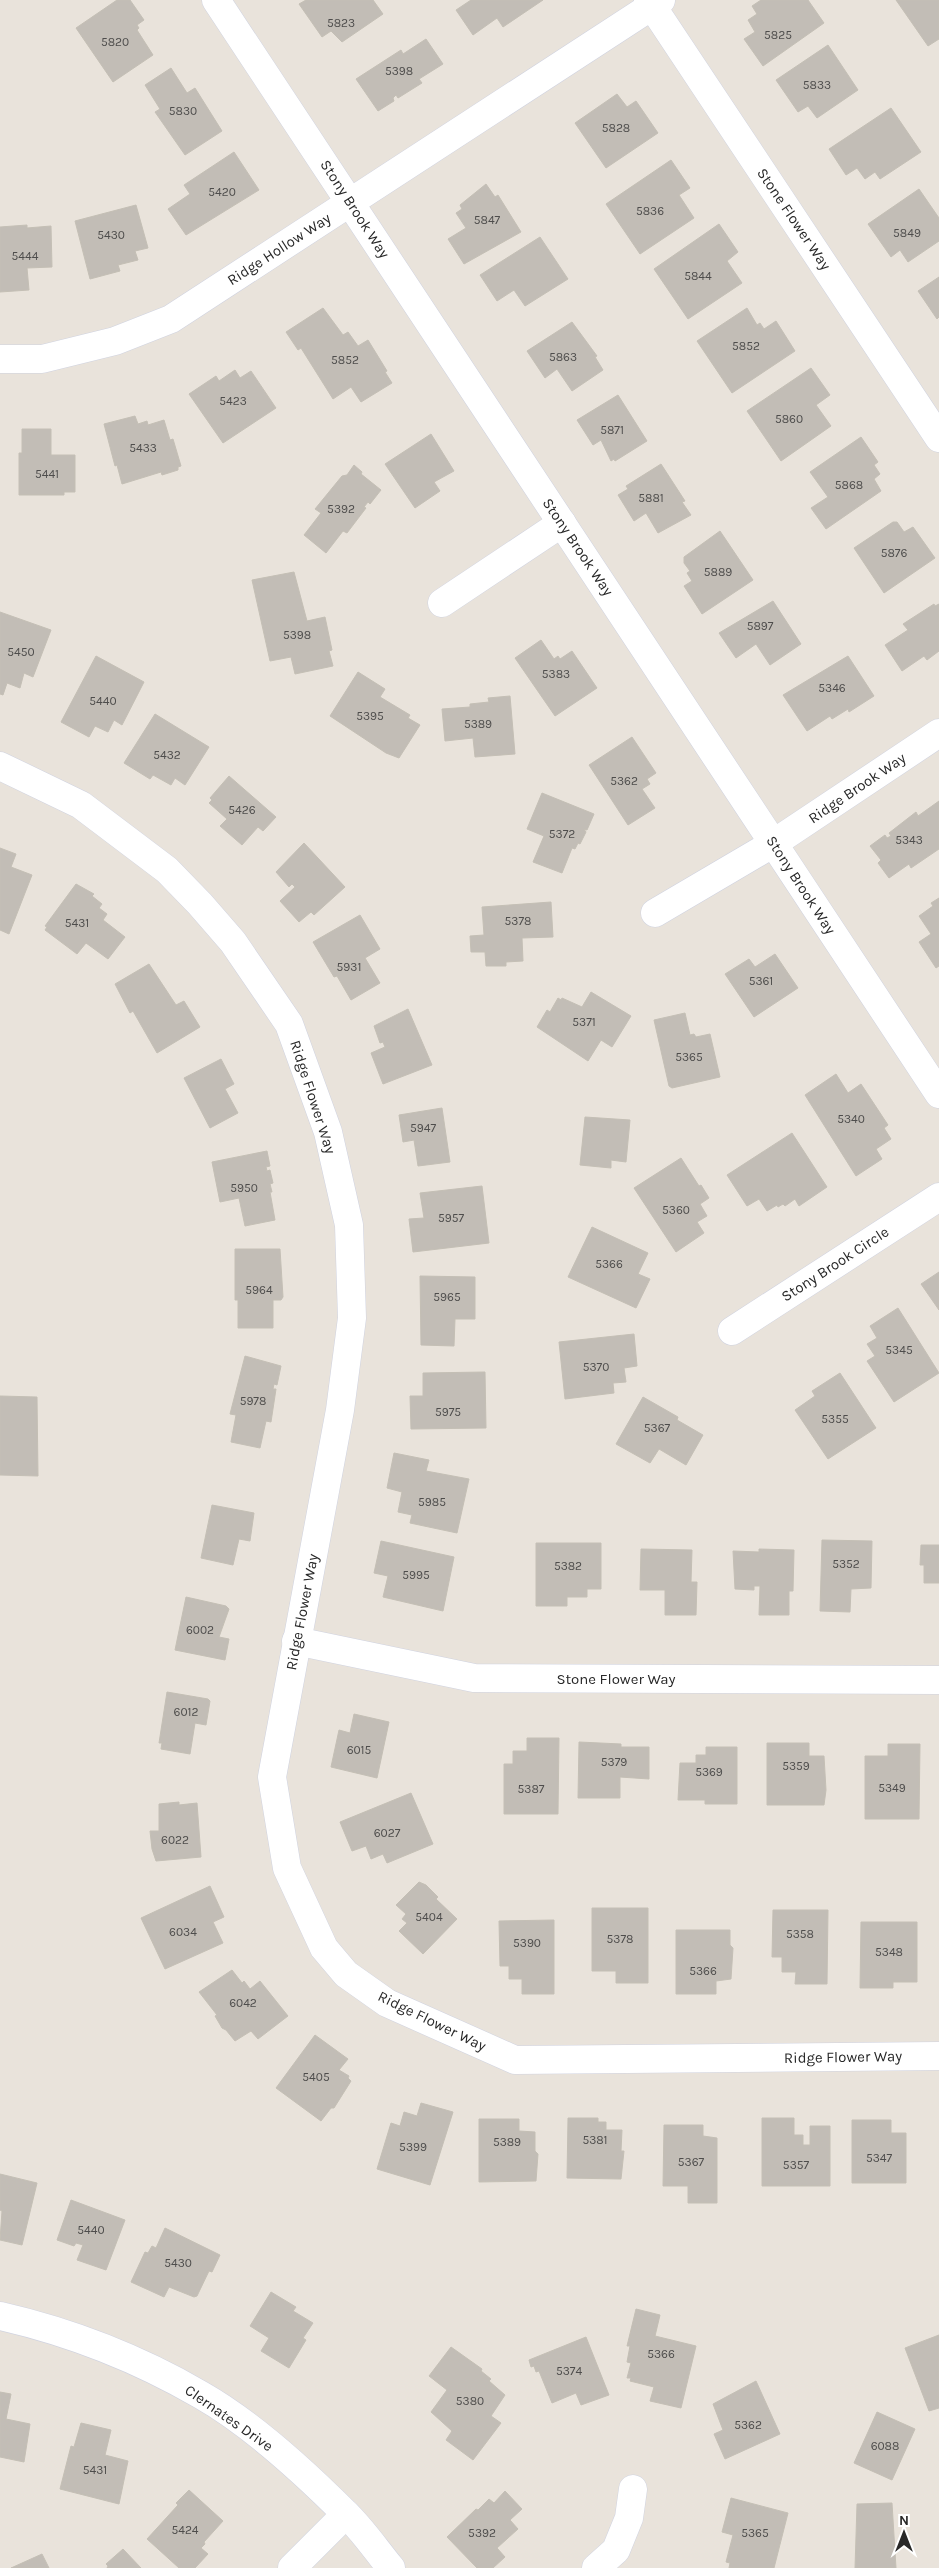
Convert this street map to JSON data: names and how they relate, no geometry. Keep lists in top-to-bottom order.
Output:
{
  "streets": {
    "street": [
      "Stony Brook Way",
      "Stone Flower Way",
      "Ridge Hollow Way",
      "Ridge Brook Way",
      "Ridge Flower Way",
      "Stony Brook Circle",
      "Clernates Drive"
    ]
  },
  "crossings": [
    ["Stony Brook Way", "Ridge Hollow Way"],
    ["Stony Brook Way", "Ridge Brook Way"],
    ["Stone Flower Way", "Ridge Hollow Way"],
    ["Stone Flower Way", "Ridge Flower Way"]
  ],
  "house_numbers": [
    "5823",
    "5825",
    "5820",
    "5398",
    "5833",
    "5830",
    "5828",
    "5420",
    "5836",
    "5847",
    "5849",
    "5430",
    "5444",
    "5844",
    "5852",
    "5863",
    "5852",
    "5423",
    "5860",
    "5871",
    "5433",
    "5441",
    "5868",
    "5881",
    "5392",
    "5876",
    "5889",
    "5897",
    "5398",
    "5450",
    "5383",
    "5346",
    "5440",
    "5395",
    "5389",
    "5432",
    "5362",
    "5426",
    "5372",
    "5343",
    "5378",
    "5431",
    "5931",
    "5361",
    "5371",
    "5365",
    "5340",
    "5947",
    "5950",
    "5360",
    "5957",
    "5366",
    "5964",
    "5965",
    "5345",
    "5370",
    "5978",
    "5975",
    "5355",
    "5367",
    "5985",
    "5352",
    "5382",
    "5995",
    "6002",
    "6012",
    "6015",
    "5379",
    "5359",
    "5369",
    "5349",
    "5387",
    "6027",
    "6022",
    "5404",
    "6034",
    "5358",
    "5378",
    "5390",
    "5348",
    "5366",
    "6042",
    "5405",
    "5381",
    "5389",
    "5399",
    "5347",
    "5367",
    "5357",
    "5440",
    "5430",
    "5366",
    "5374",
    "5380",
    "5362",
    "6088",
    "5431",
    "5424",
    "5392",
    "5365"
  ],
  "north": "top"
}
